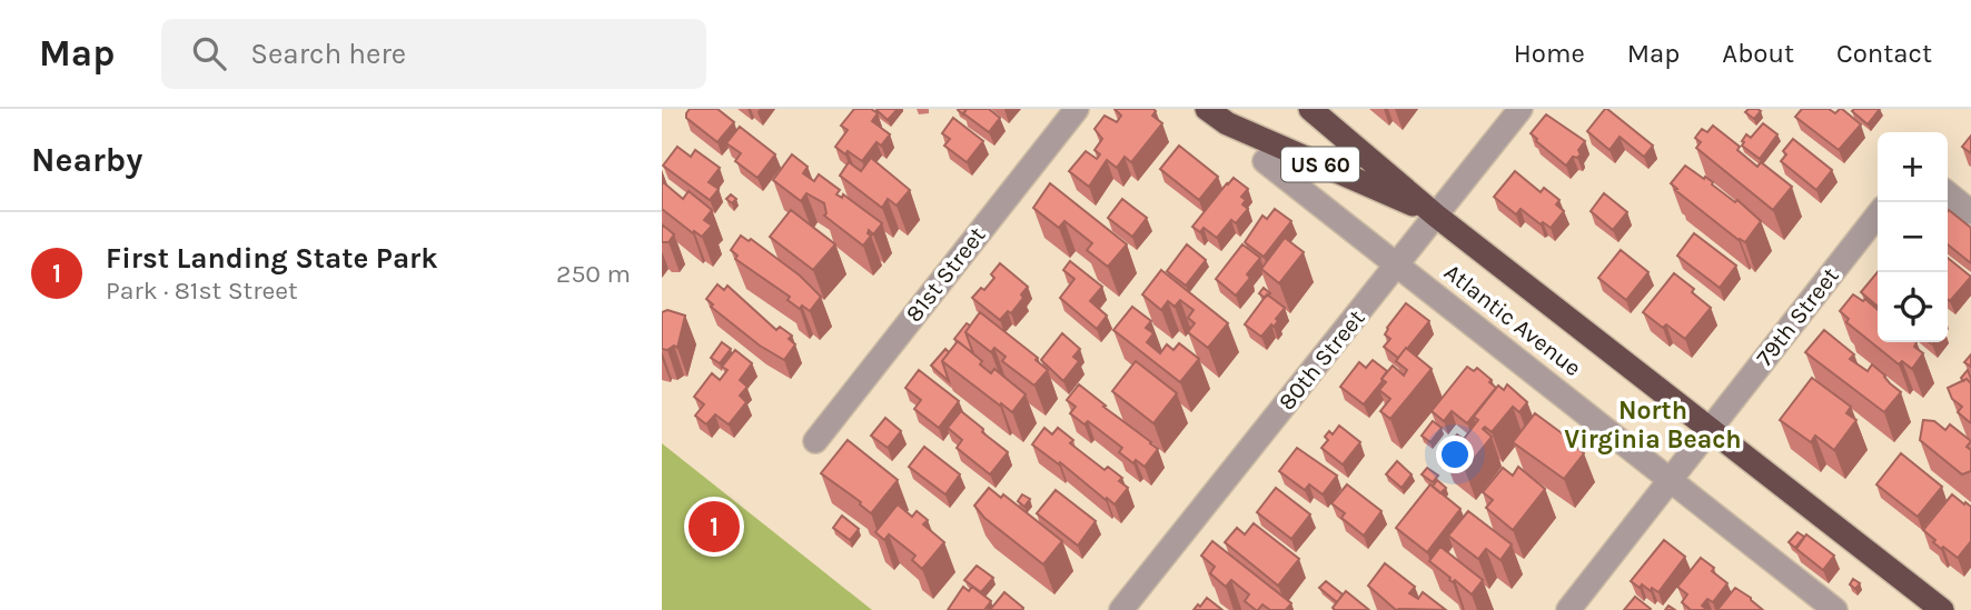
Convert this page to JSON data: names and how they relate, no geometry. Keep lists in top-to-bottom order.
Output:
{
  "streets": {
    "highway": ["US 60", "Atlantic Avenue"],
    "street": ["81st Street", "79th Street", "80th Street"]
  },
  "crossings": [
    ["79th Street", "Atlantic Avenue"],
    ["Atlantic Avenue", "80th Street"]
  ],
  "districts": ["North Virginia Beach"],
  "page": {
    "header": "Map",
    "search": "Search here",
    "nav": [
      "Home",
      "Map",
      "About",
      "Contact"
    ],
    "heading": "Nearby",
    "map_buttons": ["+", "−"],
    "list": [
      {
        "mark": "1",
        "name": "First Landing State Park",
        "note": "Park · 81st Street",
        "value": "250 m"
      }
    ],
    "pins": "1"
  }
}
